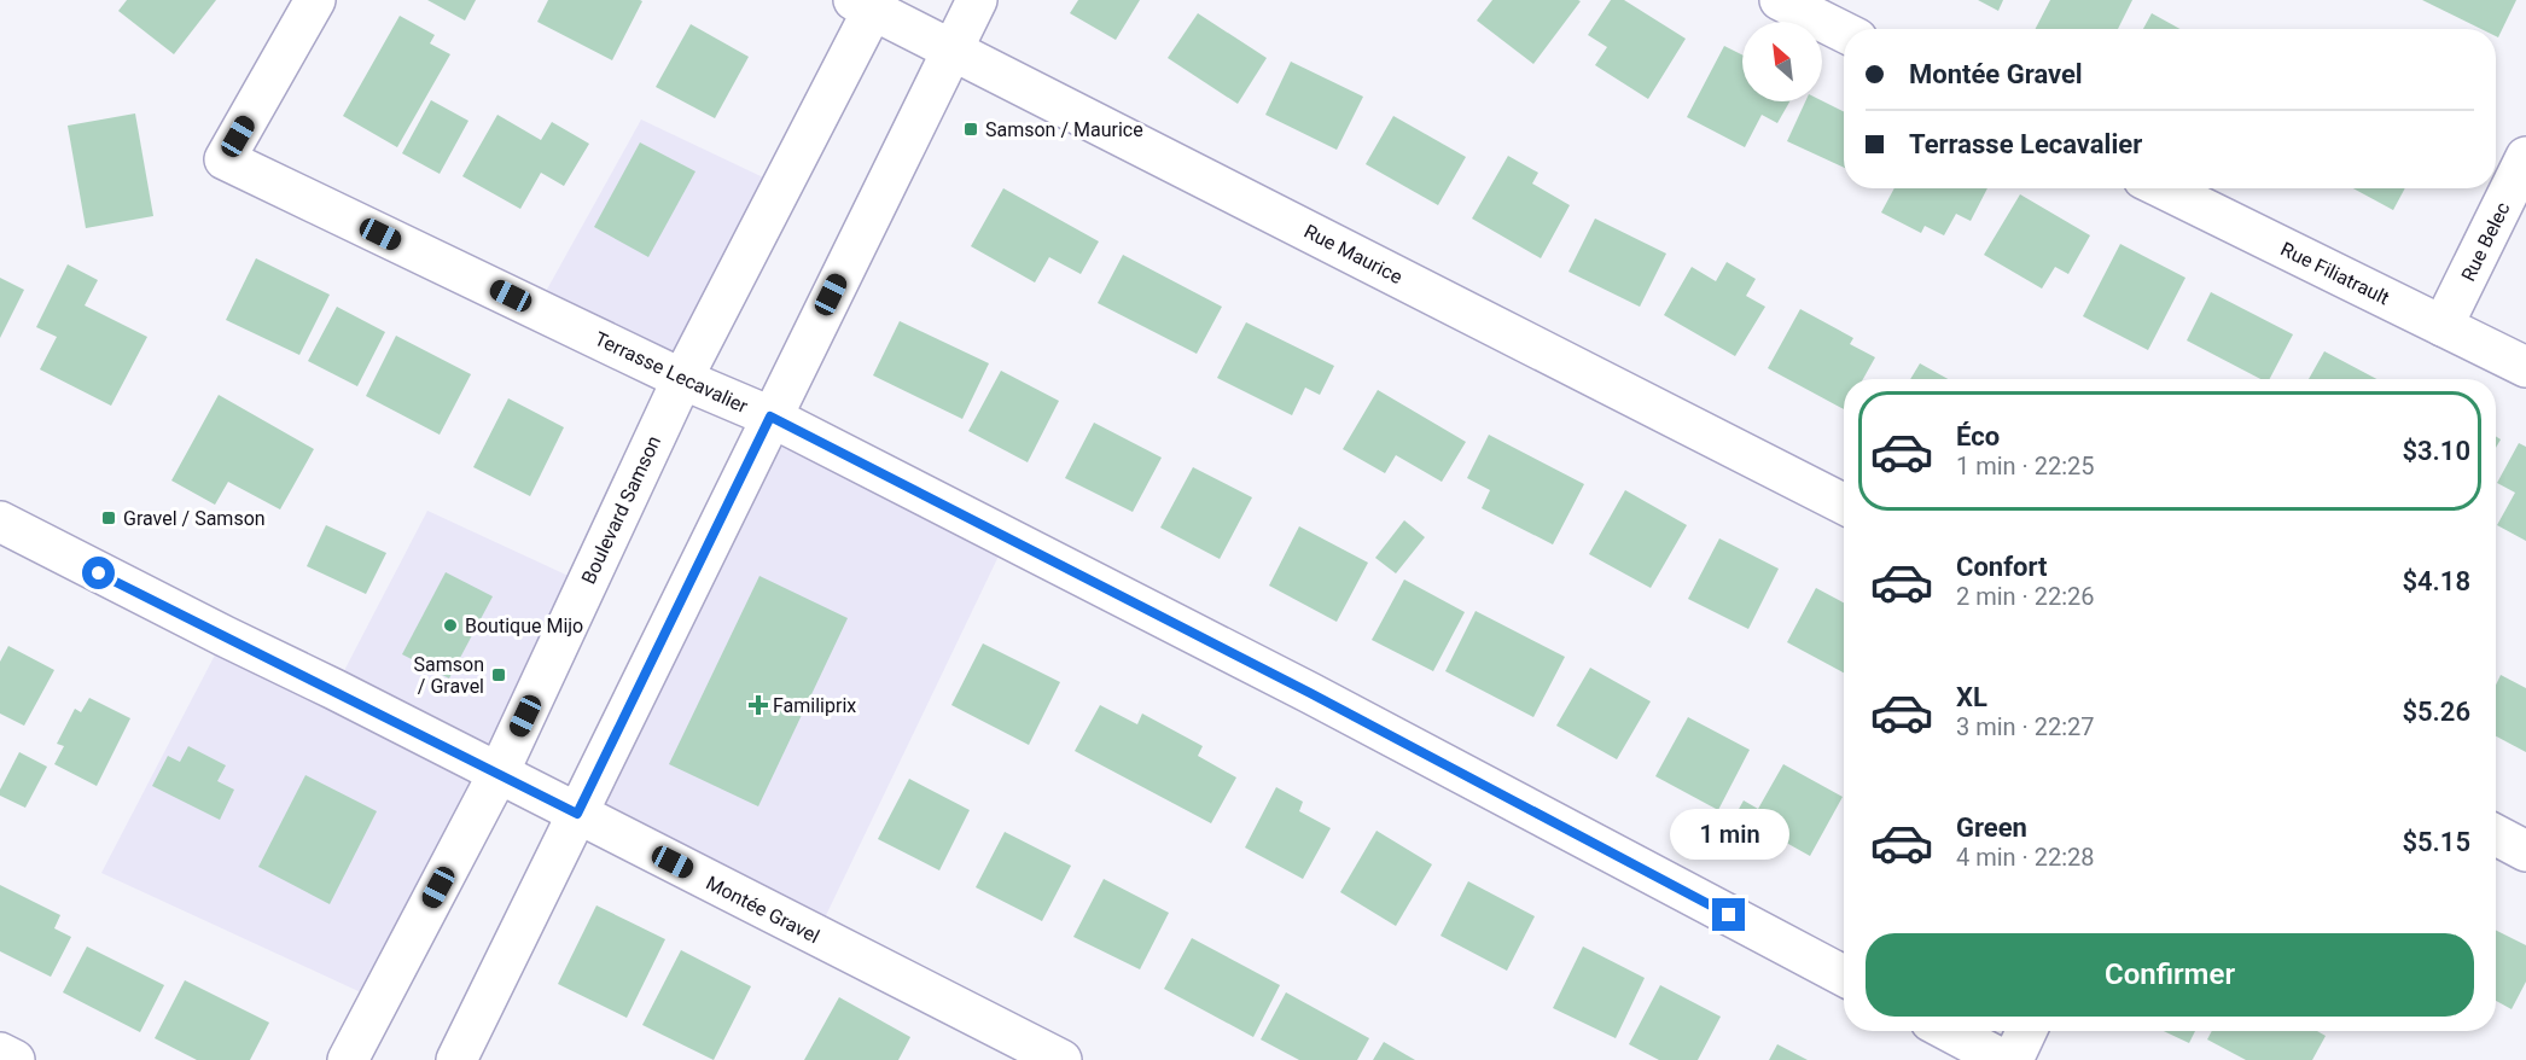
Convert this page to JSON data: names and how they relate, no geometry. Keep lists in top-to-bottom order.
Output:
{
  "streets": {
    "street": [
      "Rue Belec",
      "Rue Maurice",
      "Rue Filiatrault",
      "Terrasse Lecavalier",
      "Boulevard Samson",
      "Montée Gravel"
    ]
  },
  "crossings": [
    ["Rue Belec", "Rue Filiatrault"],
    ["Rue Maurice", "Boulevard Samson"],
    ["Terrasse Lecavalier", "Boulevard Samson"],
    ["Boulevard Samson", "Montée Gravel"]
  ],
  "places": {
    "transit": ["Samson / Maurice", "Gravel / Samson", "Samson / Gravel"],
    "other": ["Boutique Mijo"],
    "health": ["Familiprix"]
  },
  "north": "top left",
  "page": {
    "banner": ["Montée Gravel", "Terrasse Lecavalier"],
    "list": [
      {
        "name": "Éco",
        "note": "1 min · 22:25",
        "value": "$3.10"
      },
      {
        "name": "Confort",
        "note": "2 min · 22:26",
        "value": "$4.18"
      },
      {
        "name": "XL",
        "note": "3 min · 22:27",
        "value": "$5.26"
      },
      {
        "name": "Green",
        "note": "4 min · 22:28",
        "value": "$5.15"
      }
    ],
    "bubble": "1 min",
    "buttons": "Confirmer"
  }
}
